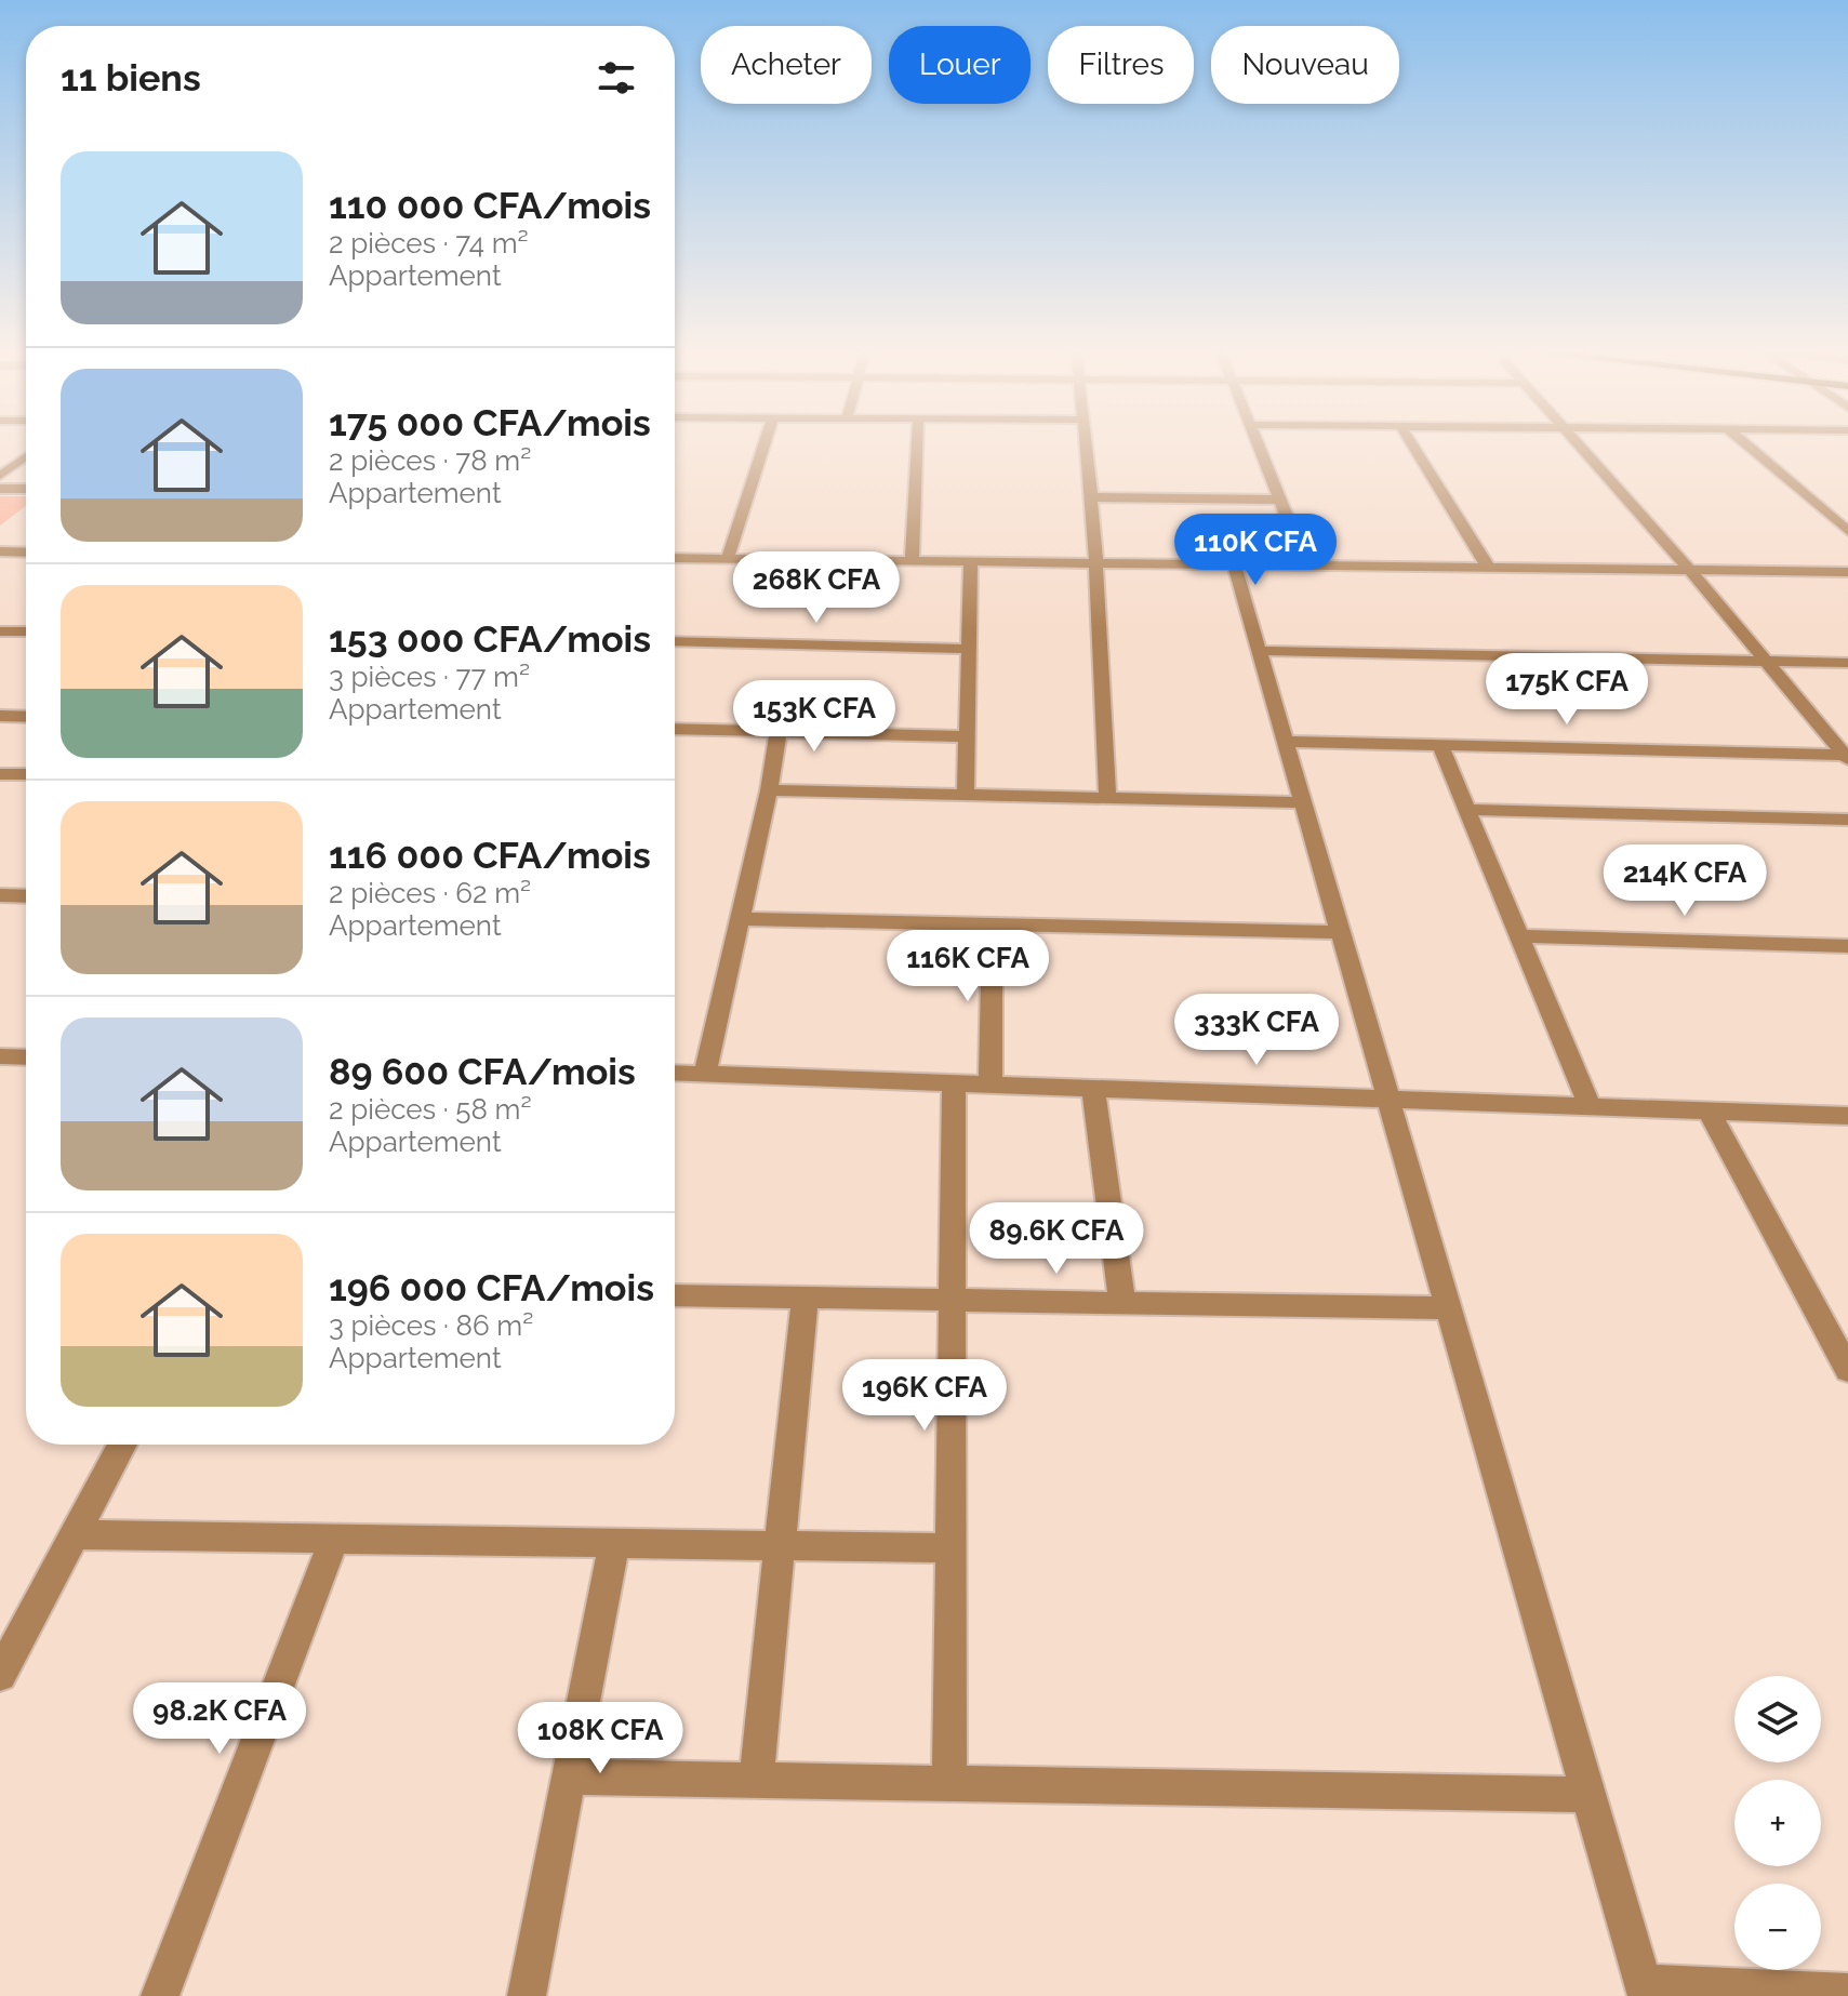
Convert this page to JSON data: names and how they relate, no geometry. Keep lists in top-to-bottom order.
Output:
{
  "page": {
    "chip": [
      "Acheter",
      "Louer",
      "Filtres",
      "Nouveau"
    ],
    "heading": "11 biens",
    "list": [
      {
        "name": "110 000 CFA/mois",
        "note": "2 pièces · 74 m² · Appartement"
      },
      {
        "name": "175 000 CFA/mois",
        "note": "2 pièces · 78 m² · Appartement"
      },
      {
        "name": "153 000 CFA/mois",
        "note": "3 pièces · 77 m² · Appartement"
      },
      {
        "name": "116 000 CFA/mois",
        "note": "2 pièces · 62 m² · Appartement"
      },
      {
        "name": "89 600 CFA/mois",
        "note": "2 pièces · 58 m² · Appartement"
      },
      {
        "name": "196 000 CFA/mois",
        "note": "3 pièces · 86 m² · Appartement"
      }
    ],
    "price": [
      "110K CFA",
      "268K CFA",
      "175K CFA",
      "153K CFA",
      "214K CFA",
      "116K CFA",
      "333K CFA",
      "89.6K CFA",
      "196K CFA",
      "98.2K CFA",
      "108K CFA"
    ],
    "map_buttons": ["+", "−"]
  }
}
